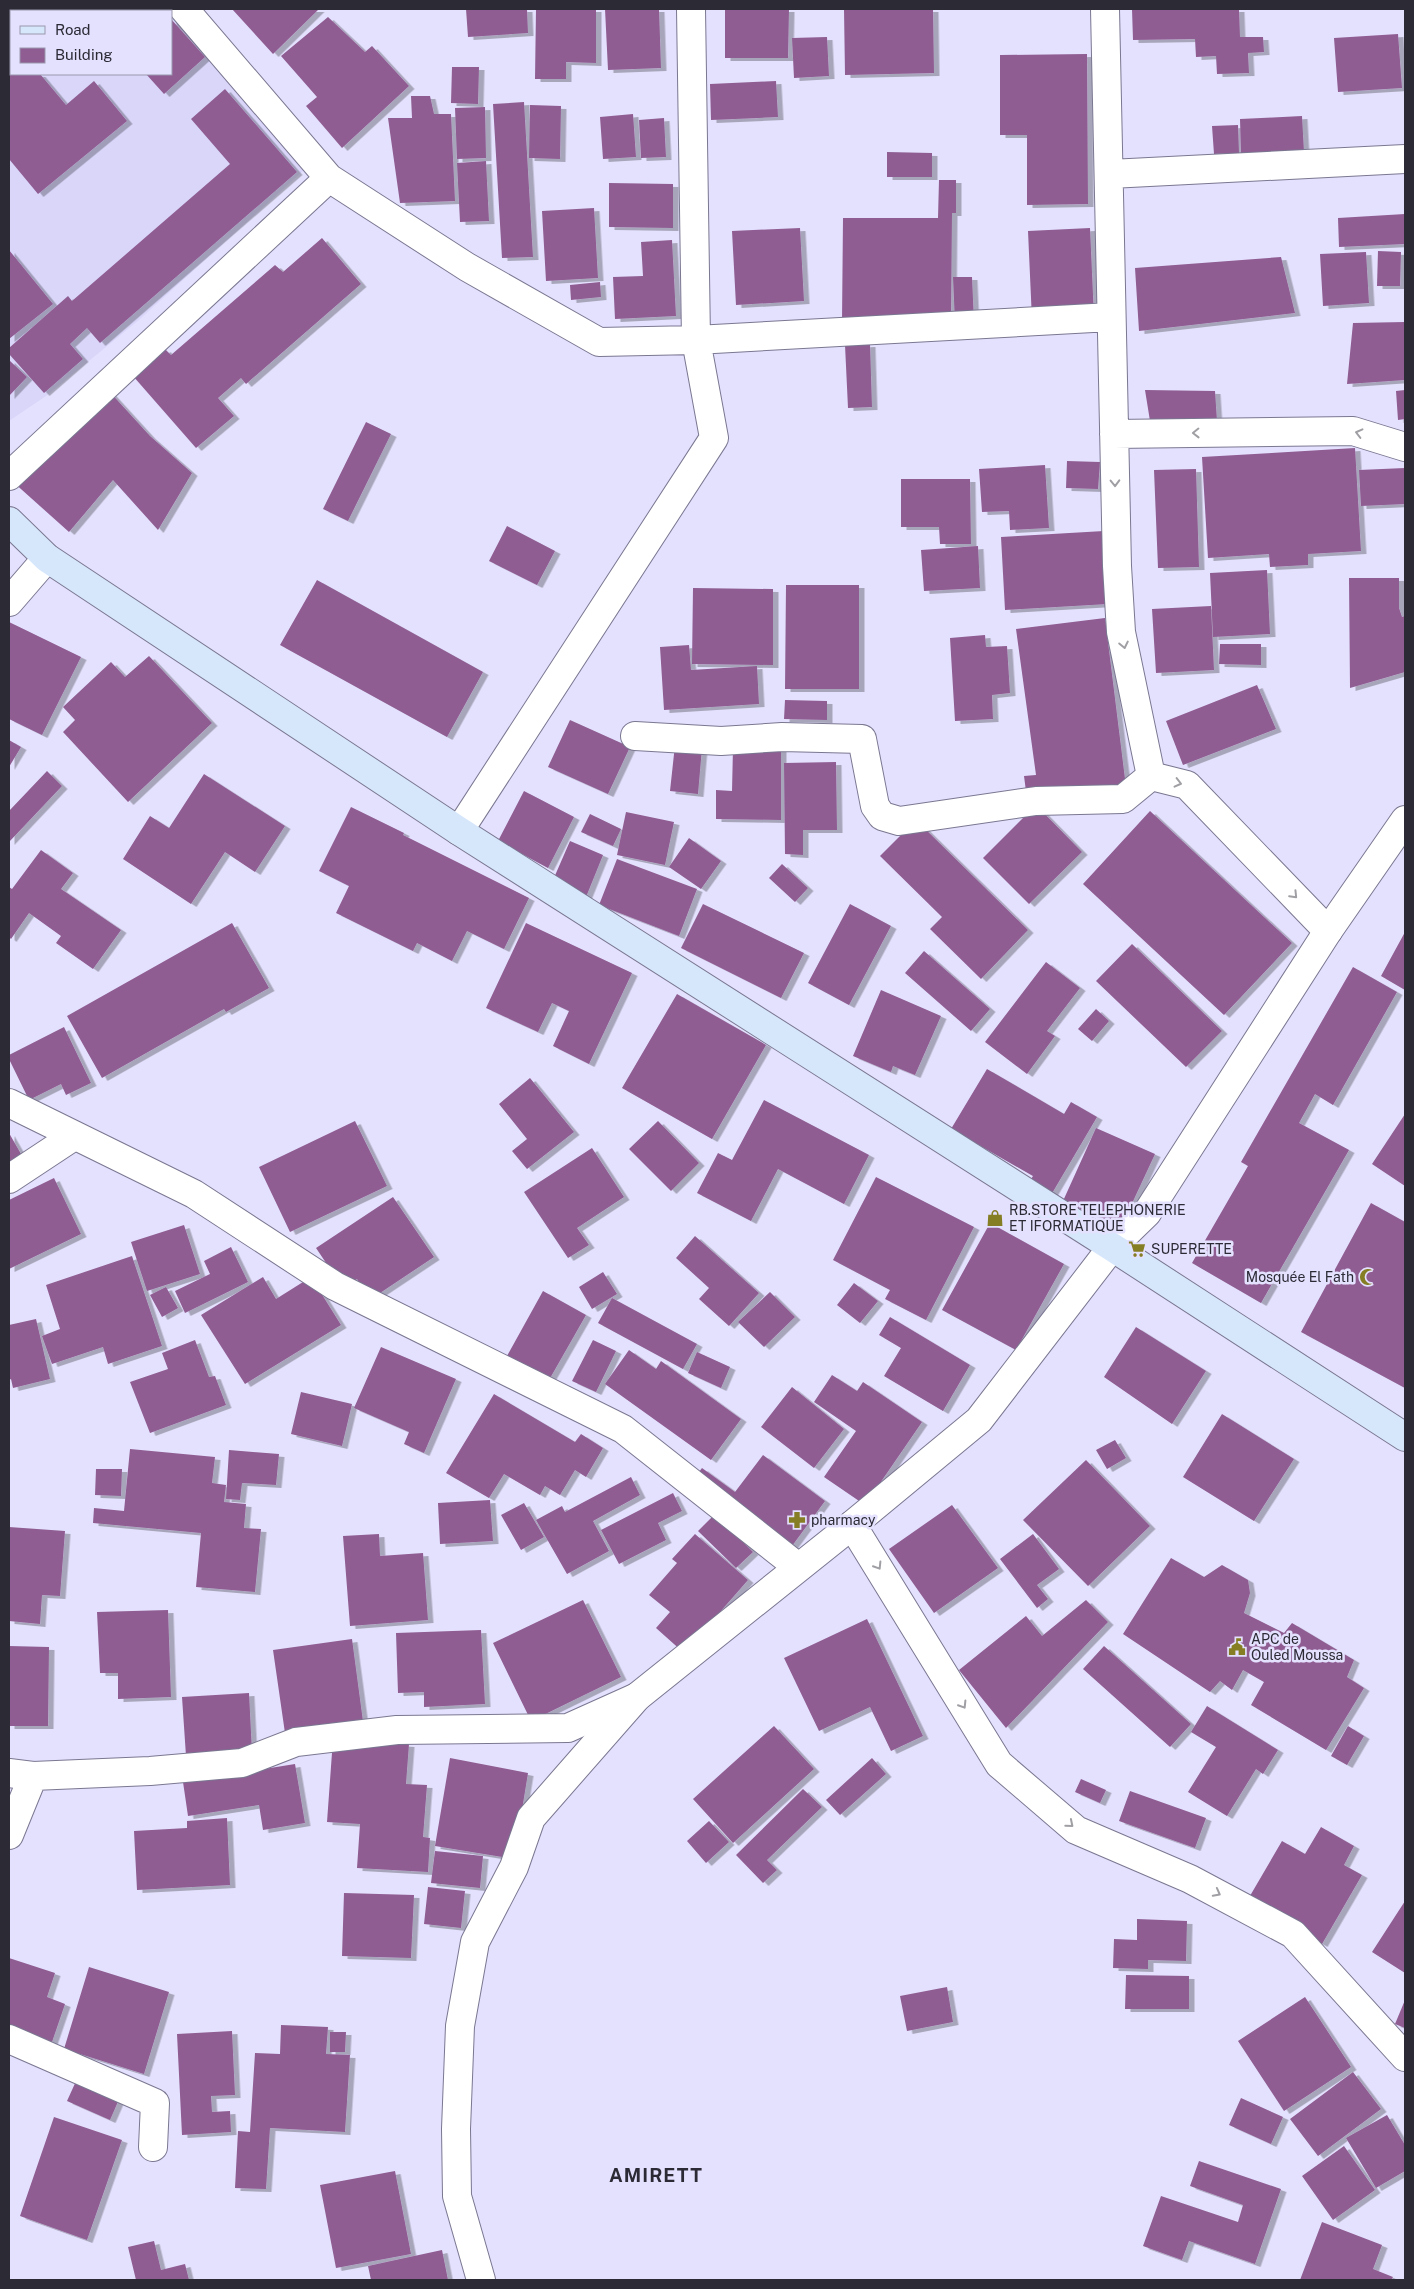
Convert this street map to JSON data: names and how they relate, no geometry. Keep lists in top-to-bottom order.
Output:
{
  "districts": ["AMIRETT"],
  "places": {
    "shop": ["RB.STORE TELEPHONERIE ET IFORMATIQUE"],
    "supermarket": ["SUPERETTE"],
    "mosque": ["Mosquée El Fath"],
    "pharmacy": ["pharmacy"],
    "public building": ["APC de Ouled Moussa"]
  },
  "legend": ["Road", "Building"]
}
